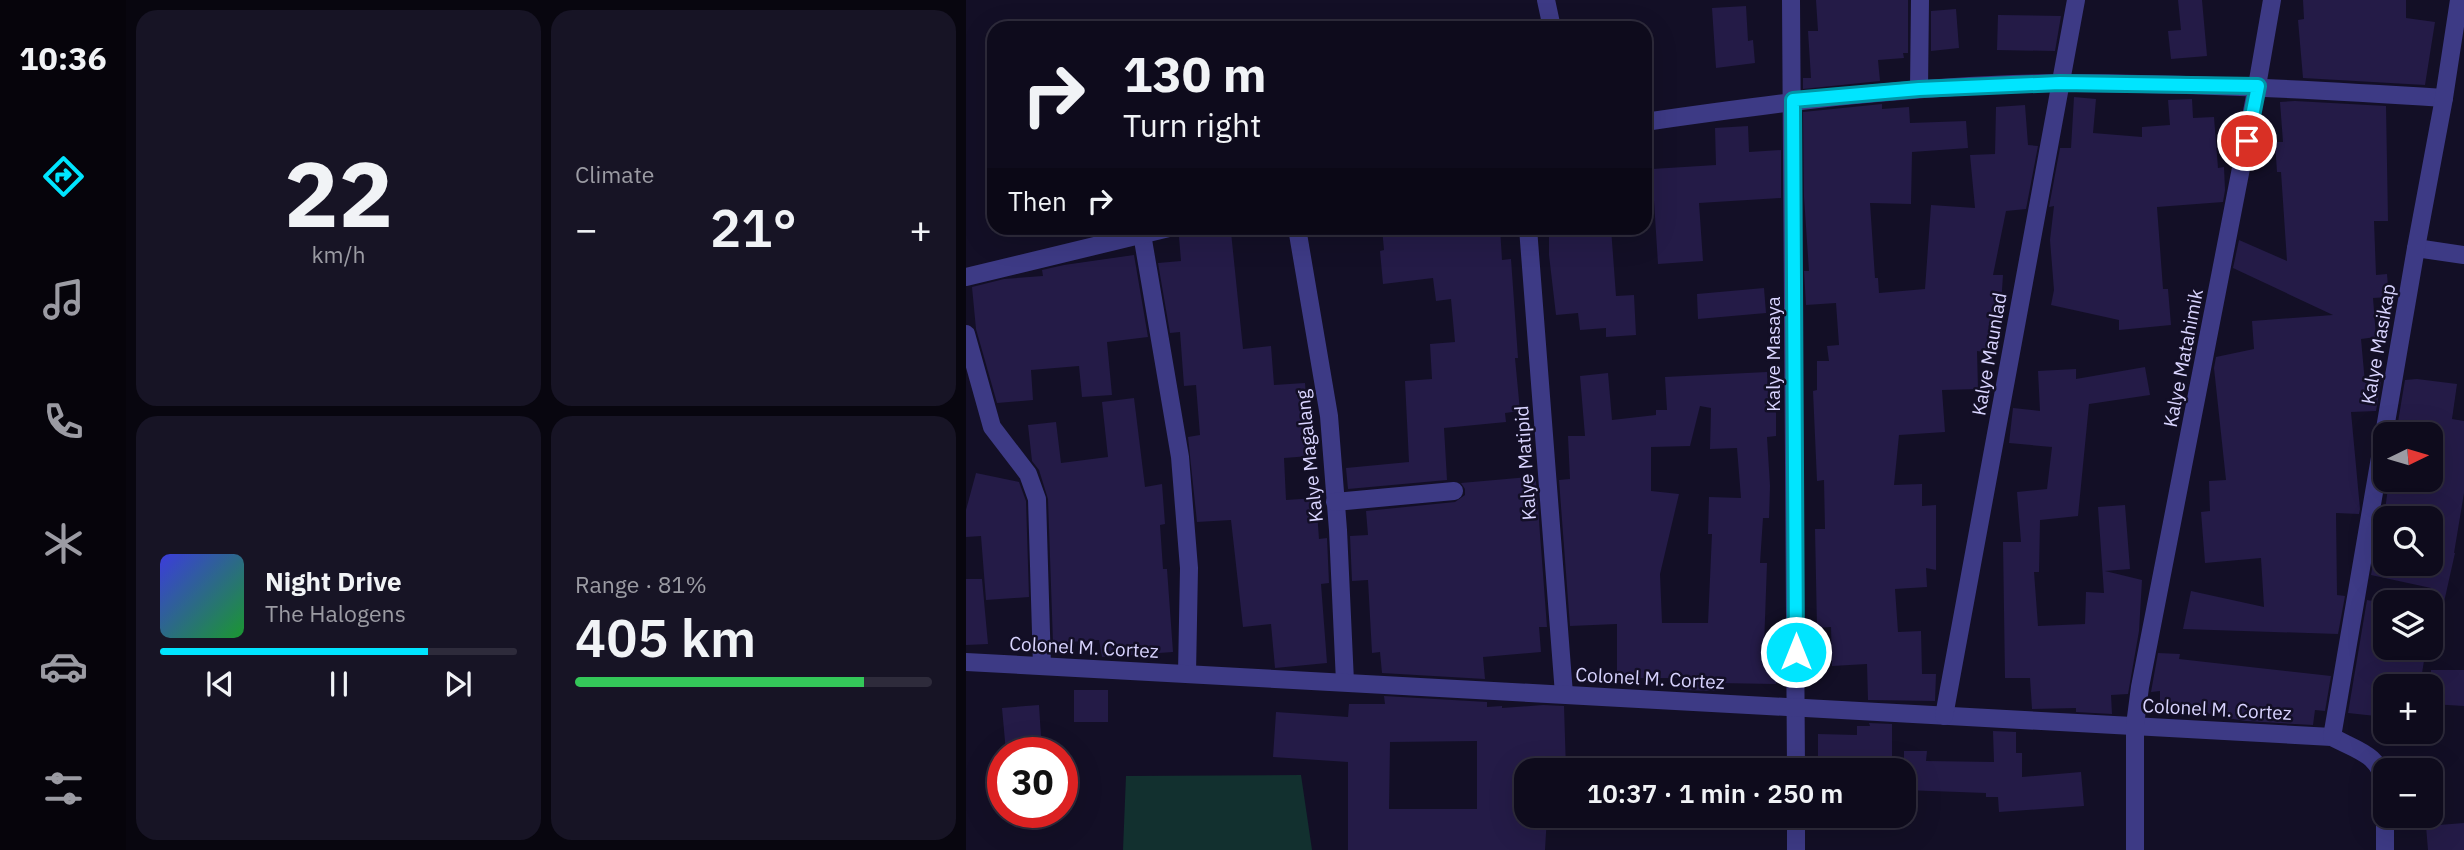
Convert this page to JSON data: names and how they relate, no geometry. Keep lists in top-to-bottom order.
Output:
{
  "streets": {
    "street": [
      "Kalye Masikap",
      "Kalye Masaya",
      "Kalye Maunlad",
      "Kalye Matahimik",
      "Kalye Magalang",
      "Kalye Matipid",
      "Colonel M. Cortez"
    ]
  },
  "crossings": [
    ["Kalye Masikap", "Colonel M. Cortez"],
    ["Kalye Masaya", "Colonel M. Cortez"],
    ["Kalye Maunlad", "Colonel M. Cortez"],
    ["Kalye Matahimik", "Colonel M. Cortez"],
    ["Kalye Magalang", "Colonel M. Cortez"],
    ["Kalye Matipid", "Colonel M. Cortez"]
  ],
  "north": "right",
  "page": {
    "tabs": "10:36",
    "tile": [
      ["22", "km/h"],
      "Climate",
      ["Range · 81%", "405 km"]
    ],
    "turn": ["130 m", "Turn right"],
    "then": "Then",
    "heat": ["−", "21°", "+"],
    "map_buttons": ["+", "−"],
    "song": ["Night Drive", "The Halogens"],
    "limit": "30",
    "trip": "10:37 · 1 min · 250 m"
  }
}
